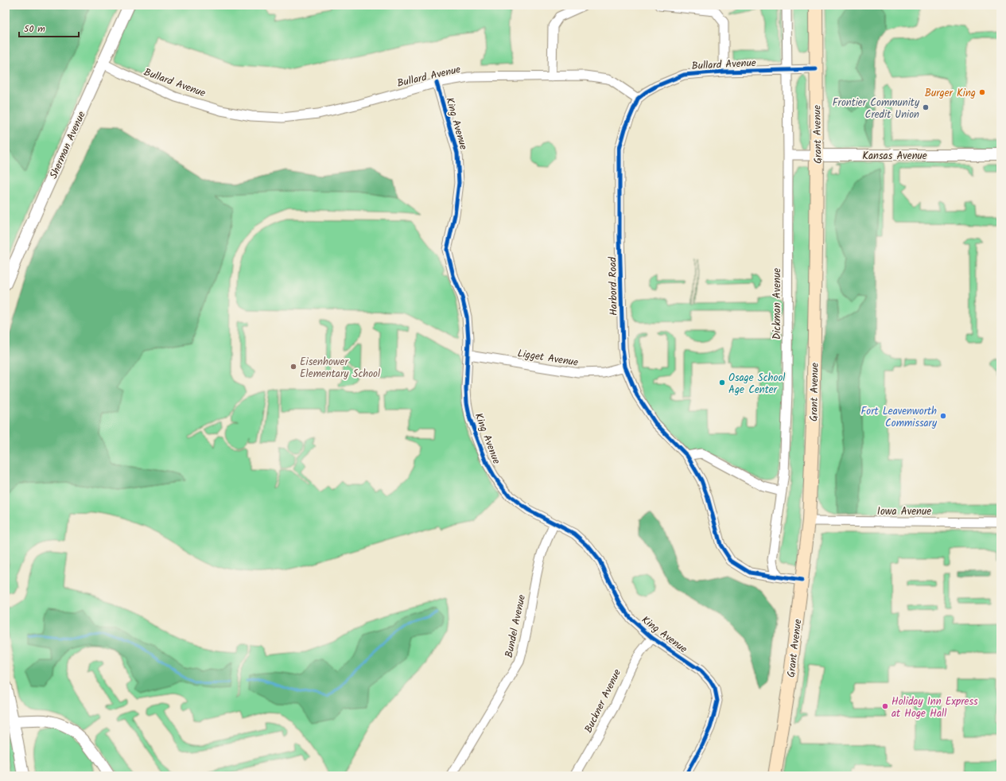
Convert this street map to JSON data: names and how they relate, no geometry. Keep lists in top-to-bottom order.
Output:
{
  "streets": {
    "main road": ["Grant Avenue"],
    "street": [
      "Bullard Avenue",
      "King Avenue",
      "Sherman Avenue",
      "Kansas Avenue",
      "Harbord Road",
      "Dickman Avenue",
      "Ligget Avenue",
      "Iowa Avenue",
      "Bundel Avenue",
      "Buckner Avenue"
    ]
  },
  "crossings": [
    ["Bullard Avenue", "King Avenue"],
    ["Bullard Avenue", "Grant Avenue"],
    ["Bullard Avenue", "Sherman Avenue"],
    ["Bullard Avenue", "Harbord Road"],
    ["Bullard Avenue", "Dickman Avenue"],
    ["King Avenue", "Ligget Avenue"],
    ["King Avenue", "Bundel Avenue"],
    ["King Avenue", "Buckner Avenue"],
    ["Grant Avenue", "Kansas Avenue"],
    ["Grant Avenue", "Iowa Avenue"],
    ["Kansas Avenue", "Dickman Avenue"],
    ["Harbord Road", "Dickman Avenue"],
    ["Harbord Road", "Ligget Avenue"]
  ],
  "places": [
    "Burger King",
    "Frontier Community Credit Union",
    "Eisenhower Elementary School",
    "Osage School Age Center",
    "Fort Leavenworth Commissary",
    "Holiday Inn Express at Hoge Hall"
  ],
  "scale_bar": "50 m"
}
